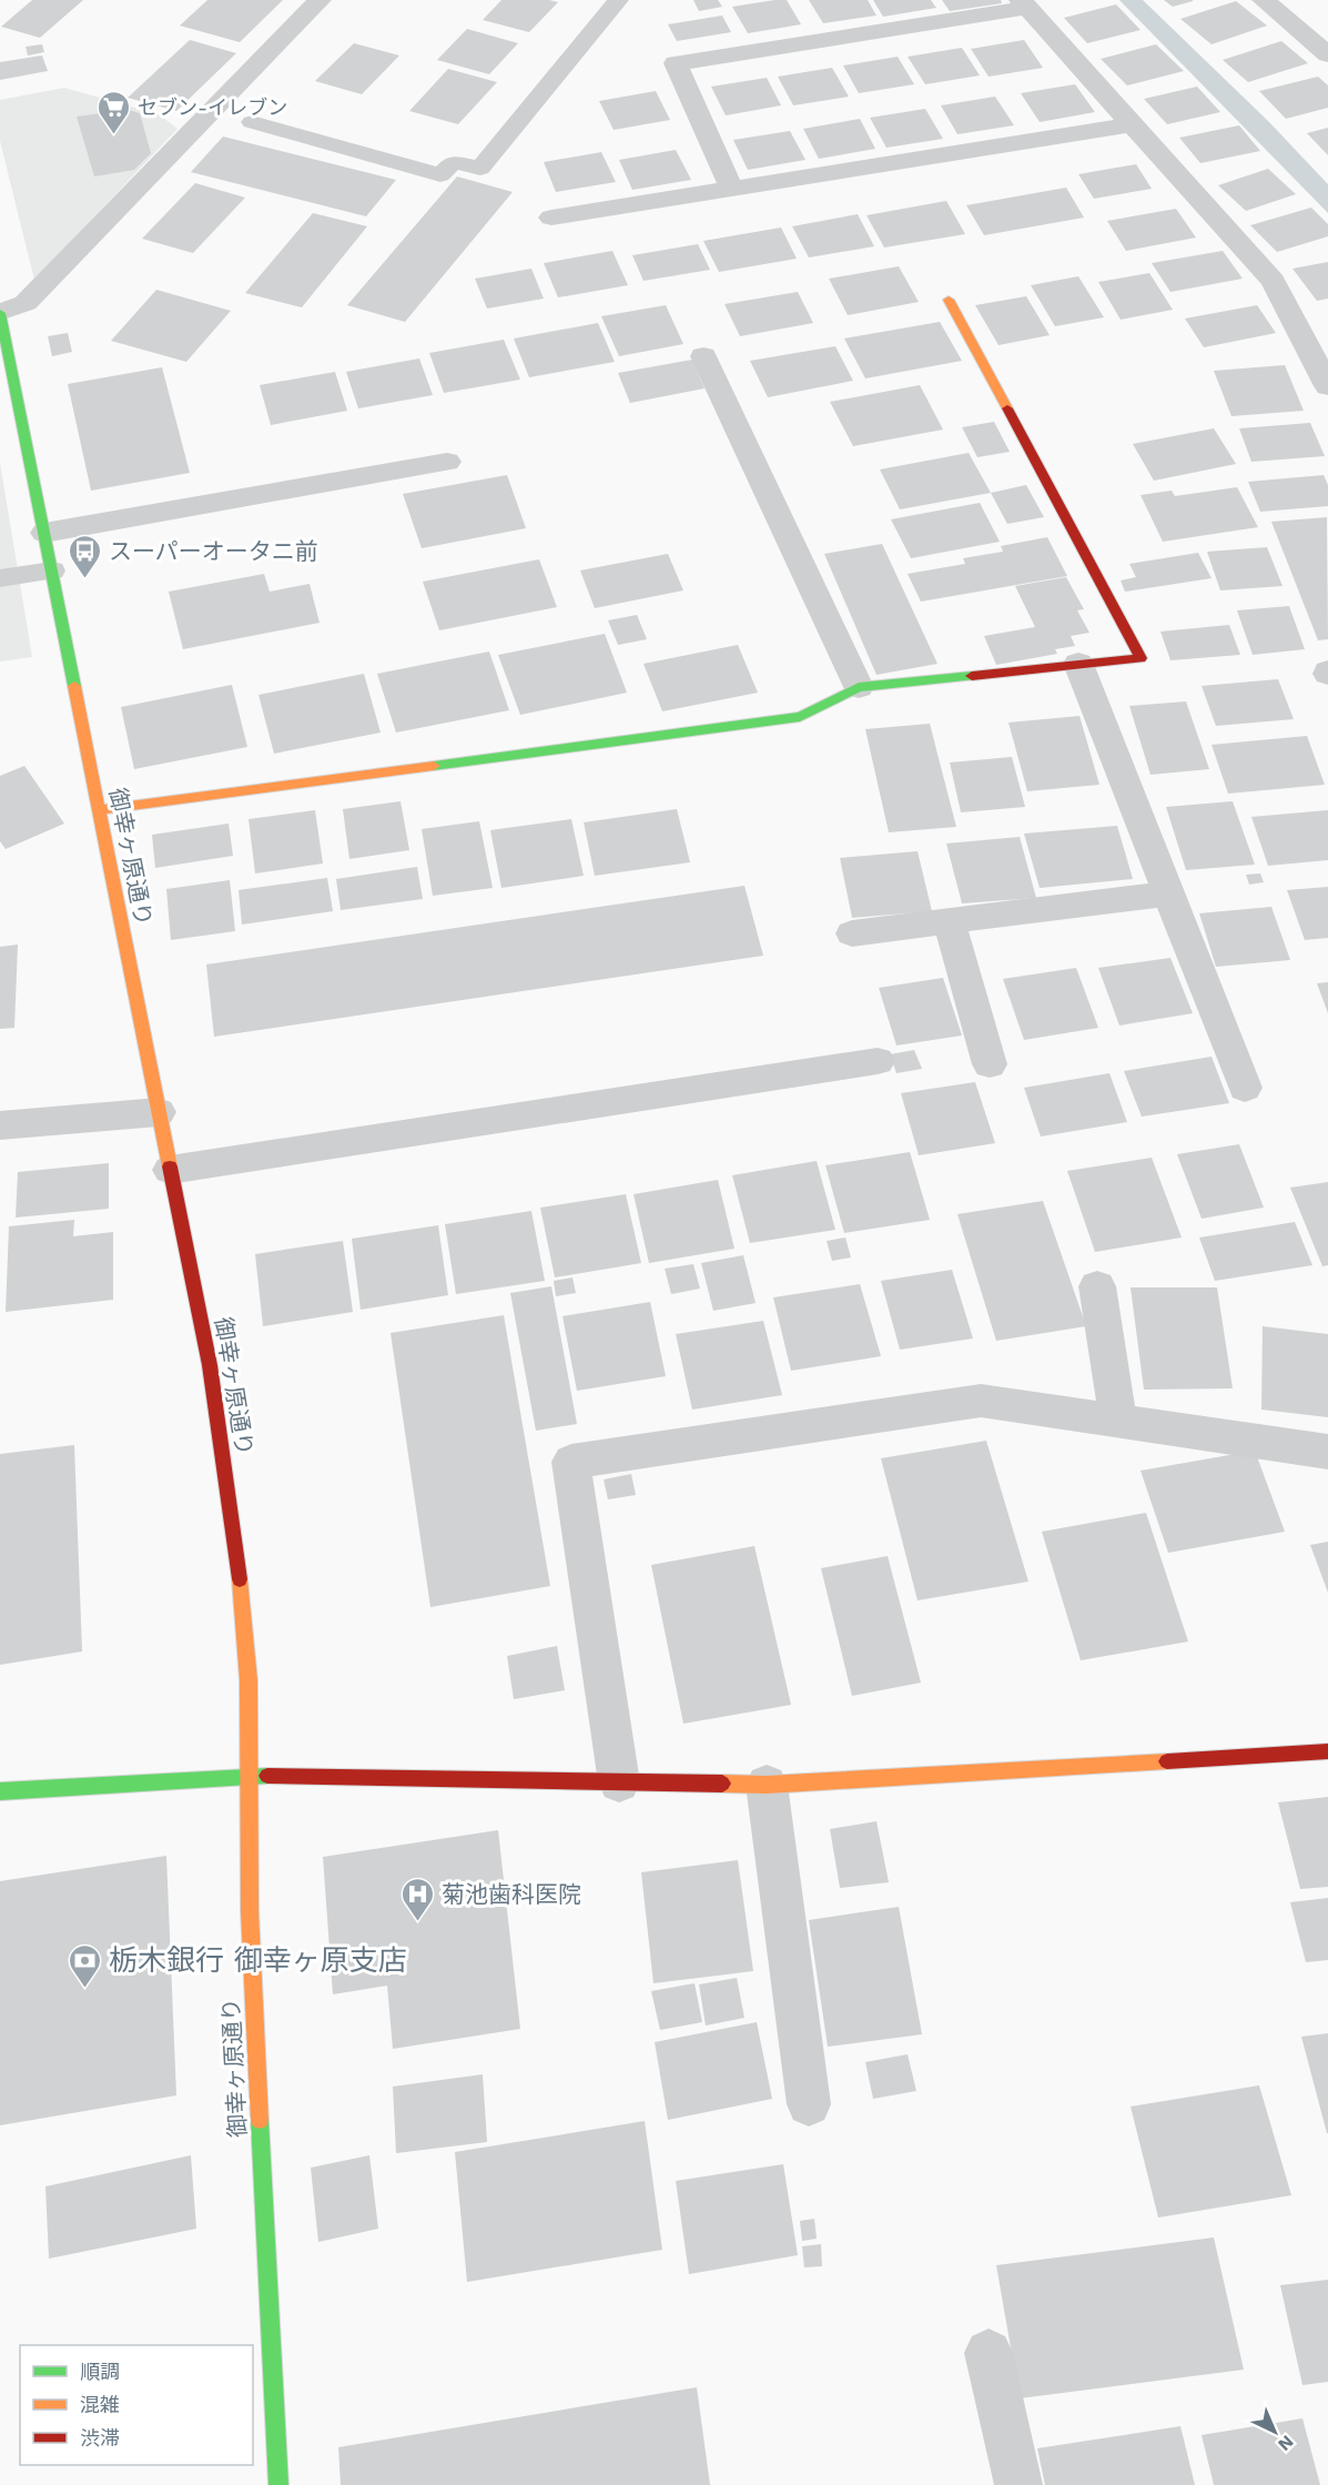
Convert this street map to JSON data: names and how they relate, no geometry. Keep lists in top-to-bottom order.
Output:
{
  "streets": {
    "street": ["御幸ヶ原通り"]
  },
  "places": {
    "supermarket": ["セブン-イレブン"],
    "bus stop": ["スーパーオータニ前"],
    "hospital": ["菊池歯科医院"],
    "bank": ["栃木銀行 御幸ヶ原支店"]
  },
  "legend": ["順調", "混雑", "渋滞"],
  "north": "bottom right"
}
